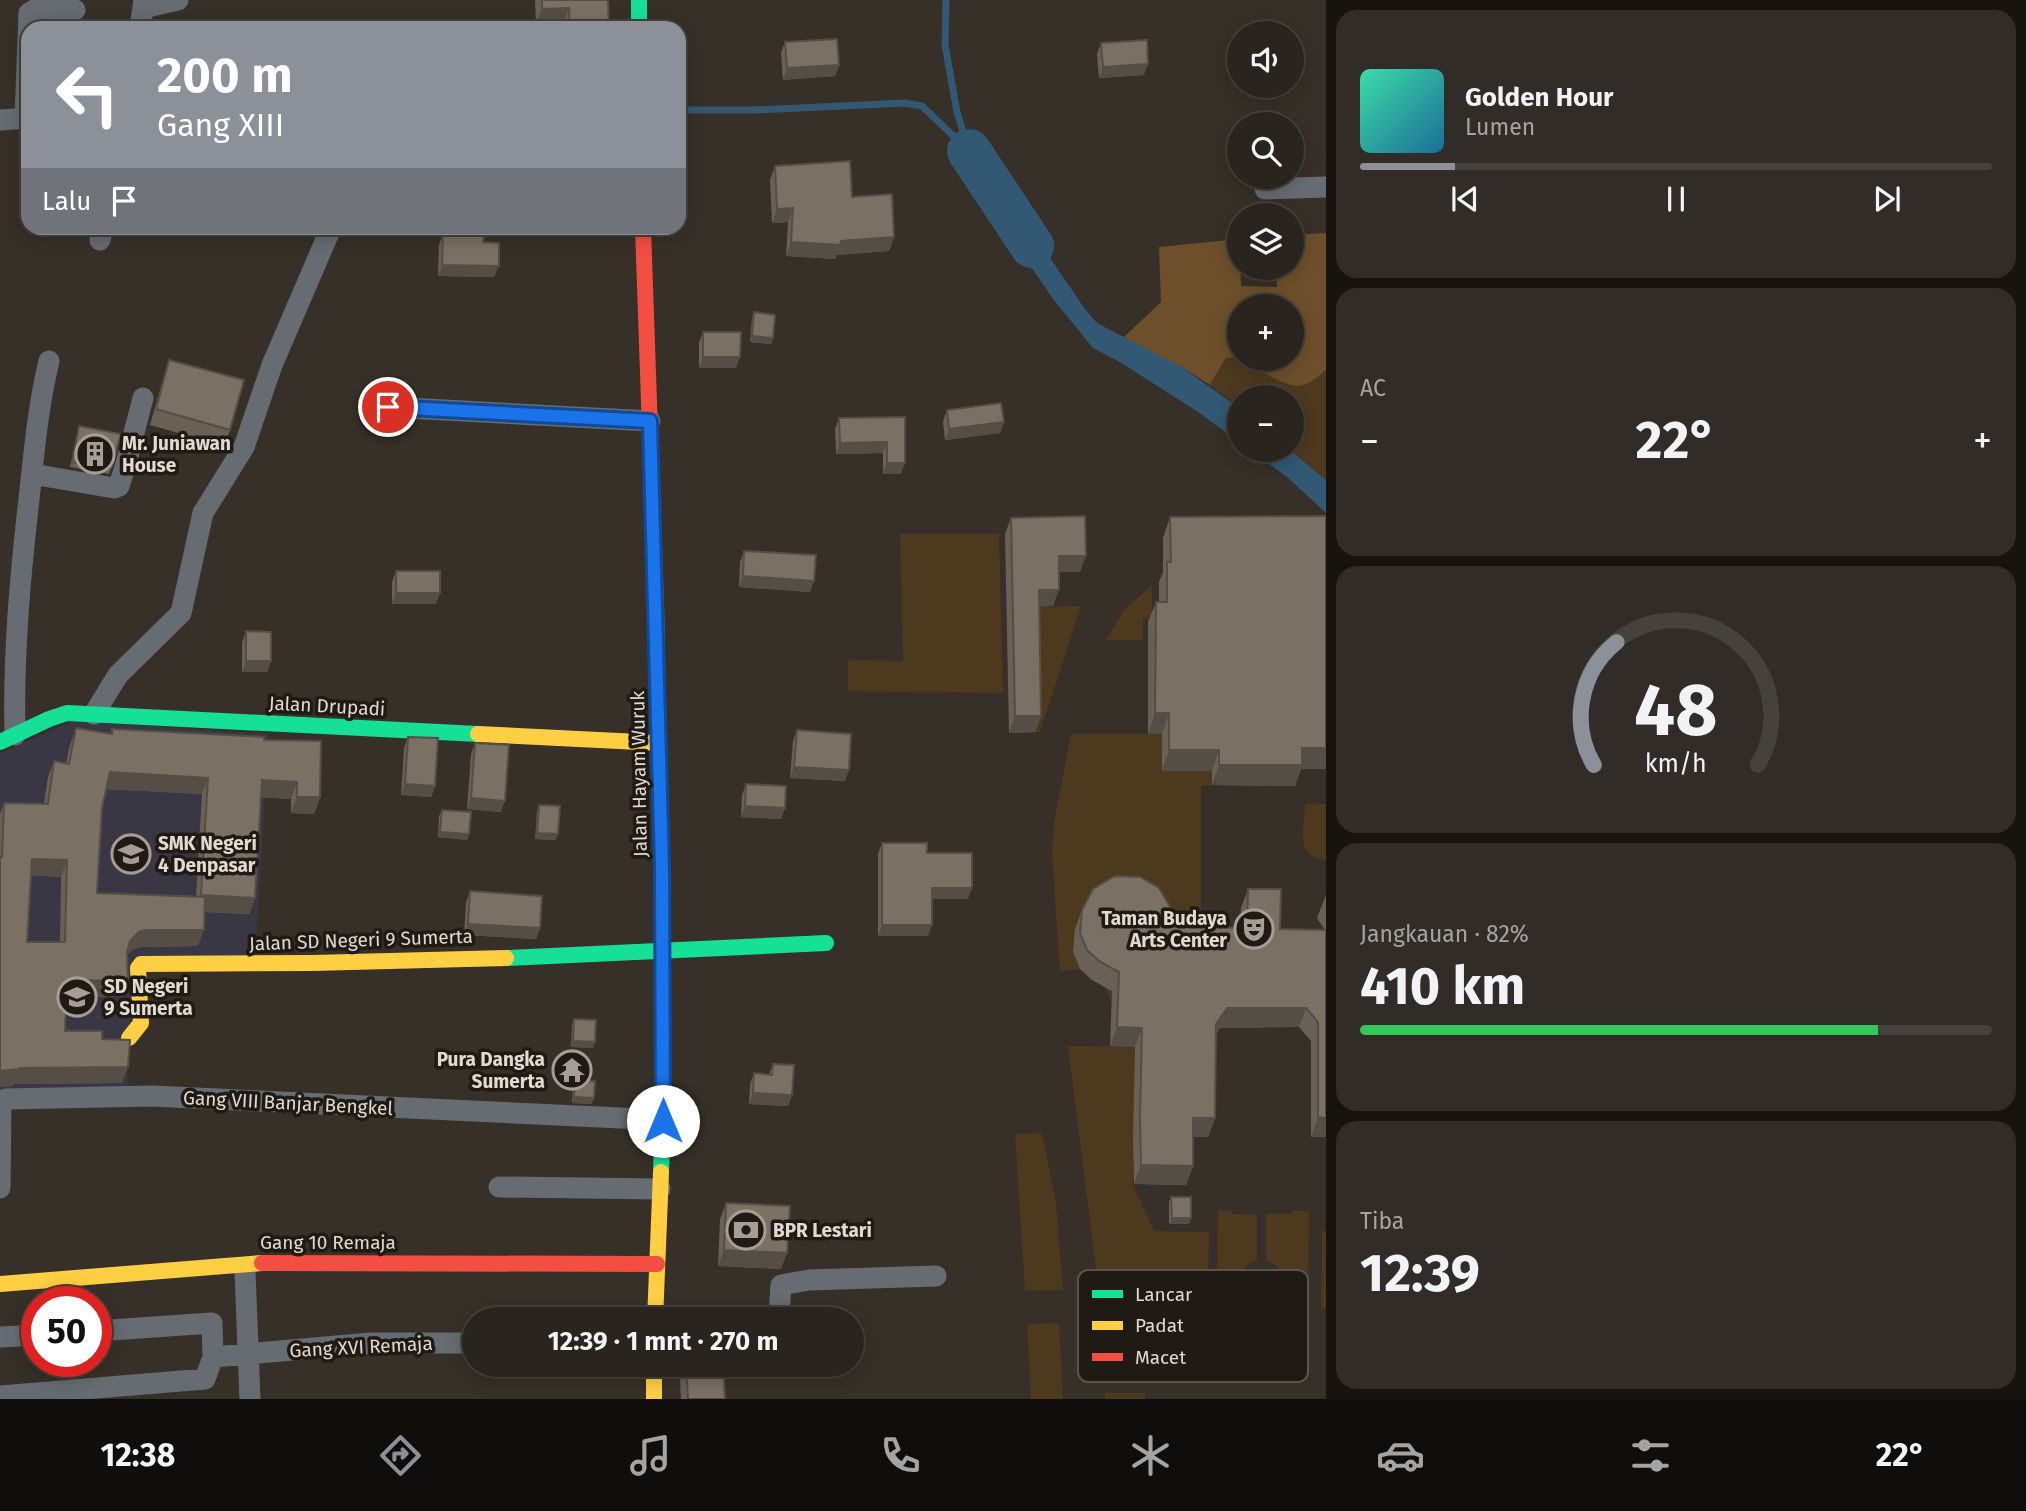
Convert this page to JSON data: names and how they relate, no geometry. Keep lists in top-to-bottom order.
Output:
{
  "streets": {
    "street": [
      "Jalan Drupadi",
      "Jalan Hayam Wuruk",
      "Jalan SD Negeri 9 Sumerta",
      "Gang VIII Banjar Bengkel",
      "Gang 10 Remaja",
      "Gang XVI Remaja"
    ]
  },
  "crossings": [
    ["Jalan Drupadi", "Jalan Hayam Wuruk"],
    ["Jalan Hayam Wuruk", "Jalan SD Negeri 9 Sumerta"],
    ["Jalan Hayam Wuruk", "Gang VIII Banjar Bengkel"],
    ["Jalan Hayam Wuruk", "Gang 10 Remaja"]
  ],
  "places": {
    "building": ["Mr. Juniawan House"],
    "school or university": ["SMK Negeri 4 Denpasar", "SD Negeri 9 Sumerta"],
    "theatre": ["Taman Budaya Arts Center"],
    "temple": ["Pura Dangka Sumerta"],
    "bank": ["BPR Lestari"]
  },
  "legend": ["Lancar", "Padat", "Macet"],
  "page": {
    "map_buttons": ["+", "−"],
    "turn": ["200 m", "Gang XIII"],
    "song": ["Golden Hour", "Lumen"],
    "then": "Lalu",
    "tile": [
      "AC",
      ["Jangkauan · 82%", "410 km"],
      ["Tiba", "12:39"]
    ],
    "heat": ["−", "22°", "+"],
    "limit": "50",
    "trip": "12:39 · 1 mnt · 270 m",
    "tabs": ["12:38", "22°"],
    "gauge": ["48", "km/h"]
  }
}
